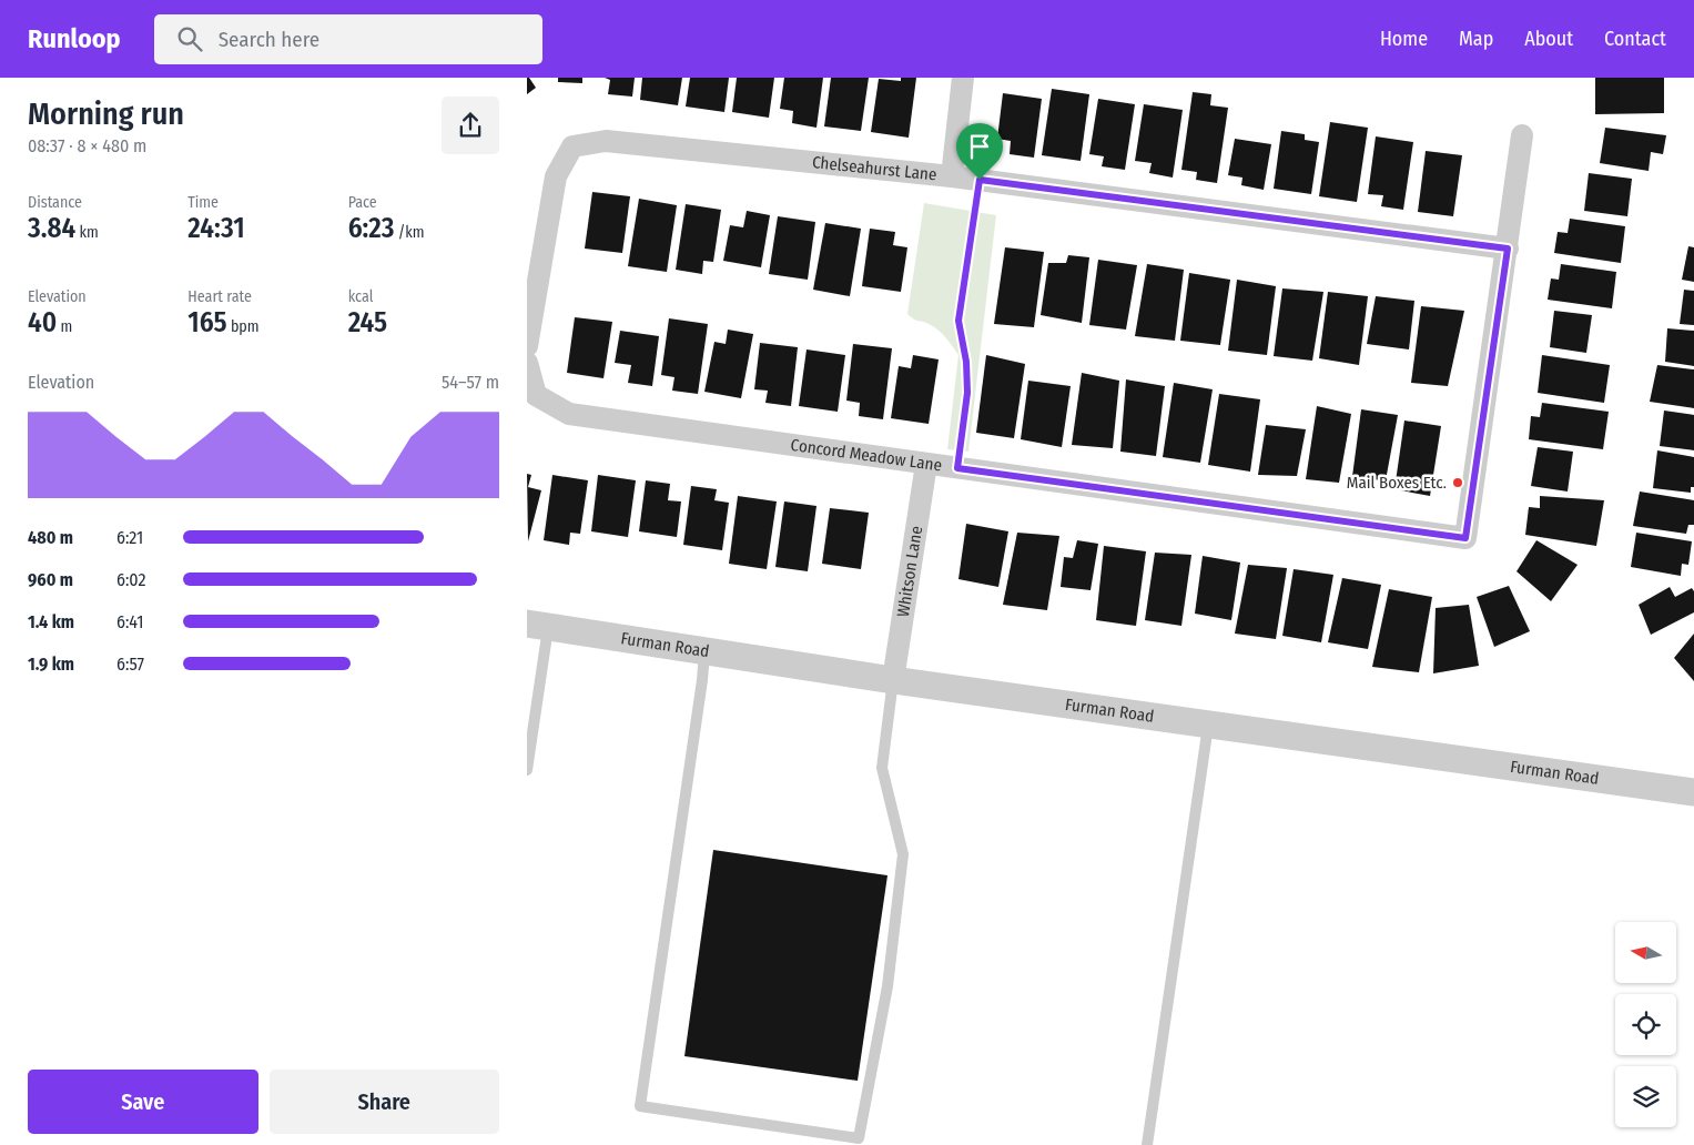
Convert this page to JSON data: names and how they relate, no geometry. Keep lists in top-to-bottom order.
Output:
{
  "streets": {
    "street": [
      "Chelseahurst Lane",
      "Concord Meadow Lane",
      "Whitson Lane",
      "Furman Road"
    ]
  },
  "crossings": [
    ["Chelseahurst Lane", "Concord Meadow Lane"],
    ["Concord Meadow Lane", "Whitson Lane"],
    ["Whitson Lane", "Furman Road"]
  ],
  "places": ["Mail Boxes Etc."],
  "north": "left",
  "page": {
    "header": "Runloop",
    "search": "Search here",
    "nav": [
      "Home",
      "Map",
      "About",
      "Contact"
    ],
    "heading": ["Morning run", "08:37 · 8 × 480 m"],
    "stats": [
      ["Distance", "3.84 km"],
      ["Time", "24:31"],
      ["Pace", "6:23 /km"],
      ["Elevation", "40 m"],
      ["Heart rate", "165 bpm"],
      ["kcal", "245"]
    ],
    "chart": ["Elevation", "54–57 m"],
    "list": [
      {
        "name": "480 m",
        "note": "6:21"
      },
      {
        "name": "960 m",
        "note": "6:02"
      },
      {
        "name": "1.4 km",
        "note": "6:41"
      },
      {
        "name": "1.9 km",
        "note": "6:57"
      }
    ],
    "buttons": ["Save", "Share"]
  }
}
